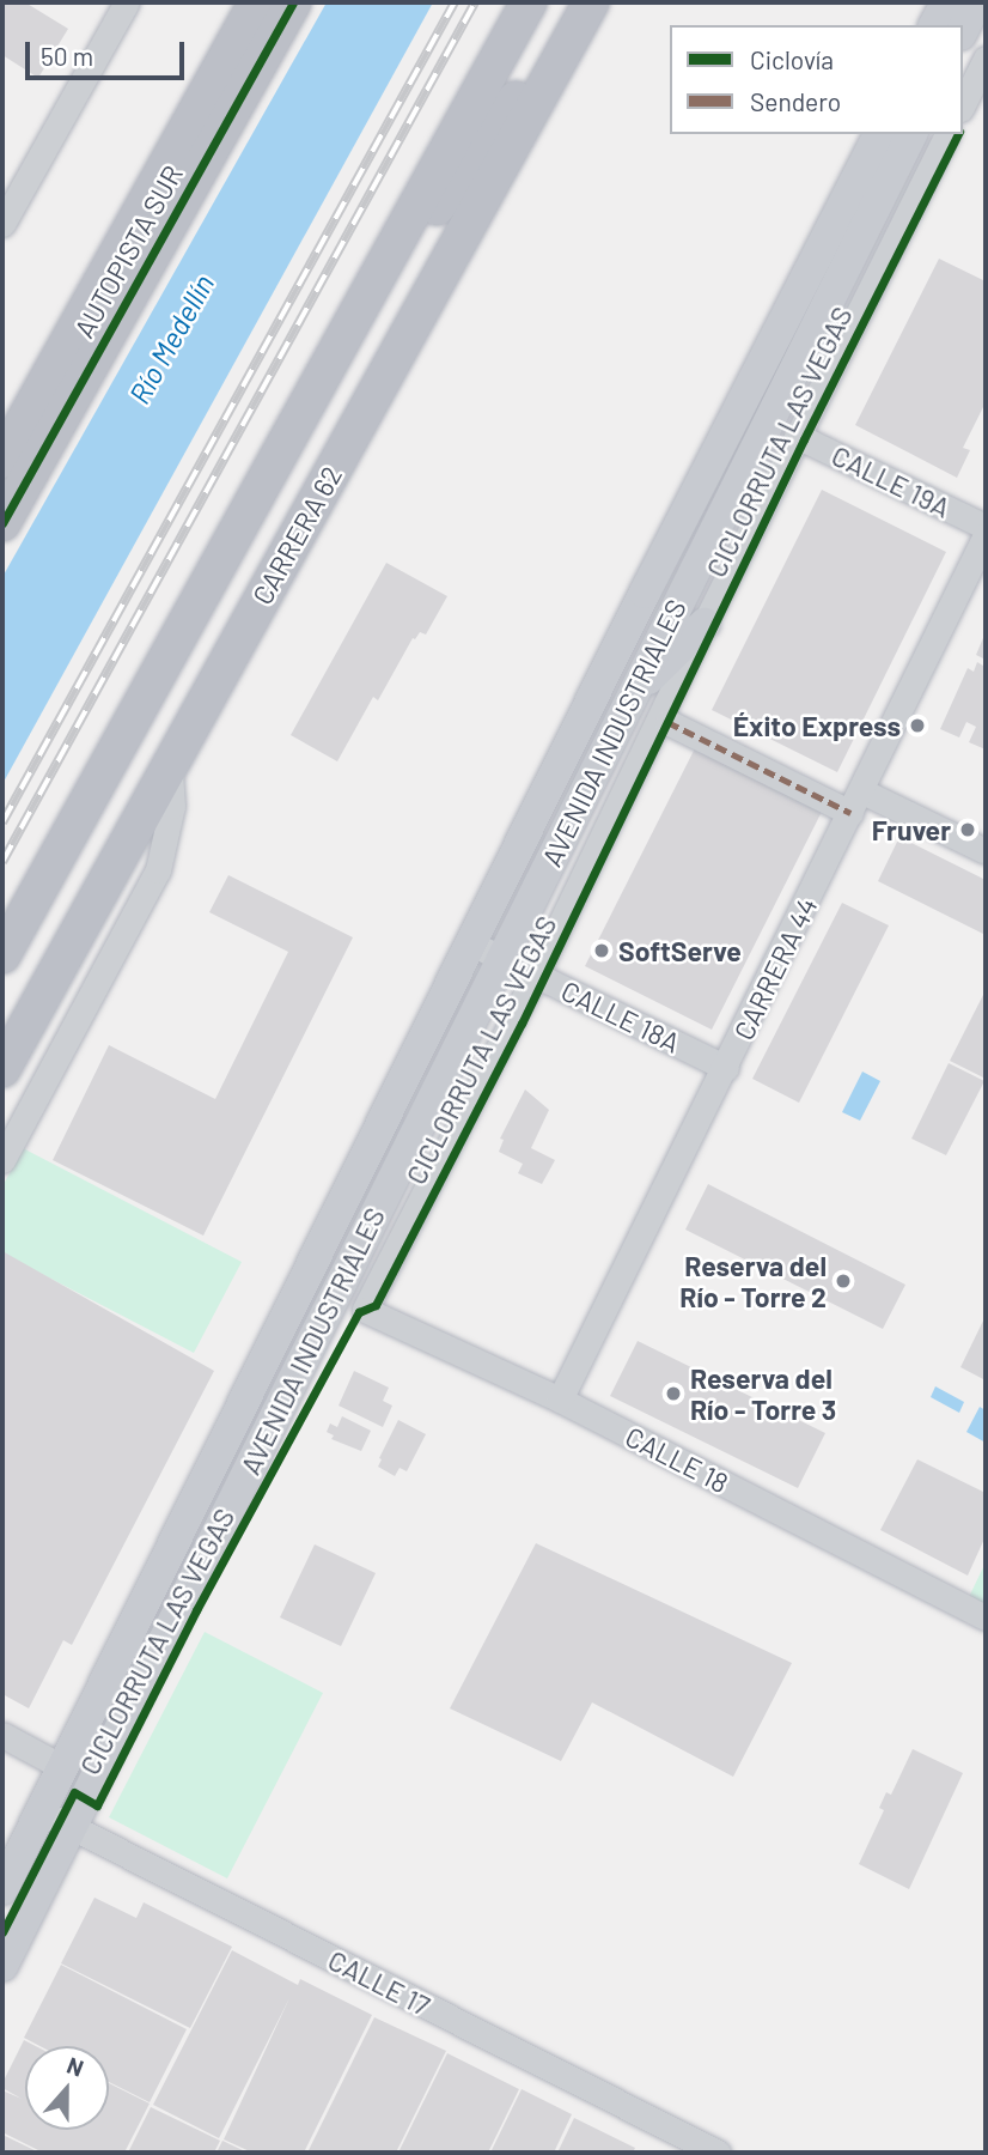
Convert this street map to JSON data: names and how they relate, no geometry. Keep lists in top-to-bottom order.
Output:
{
  "streets": {
    "highway": ["AUTOPISTA SUR", "CARRERA 62"],
    "main road": ["AVENIDA INDUSTRIALES"],
    "street": [
      "CALLE 19A",
      "CARRERA 44",
      "CALLE 18A",
      "CALLE 18",
      "CALLE 17"
    ],
    "cycle path": ["CICLORRUTA LAS VEGAS"]
  },
  "crossings": [
    ["AVENIDA INDUSTRIALES", "CALLE 18A"],
    ["AVENIDA INDUSTRIALES", "CALLE 17"],
    ["CARRERA 44", "CALLE 18A"],
    ["CARRERA 44", "CALLE 18"],
    ["CALLE 18A", "CALLE 18"]
  ],
  "water": ["Río Medellín"],
  "places": [
    "Éxito Express",
    "Fruver",
    "SoftServe",
    "Reserva del Río - Torre 2",
    "Reserva del Río - Torre 3"
  ],
  "legend": ["Ciclovía", "Sendero"],
  "scale_bar": "50 m",
  "north": "top"
}
